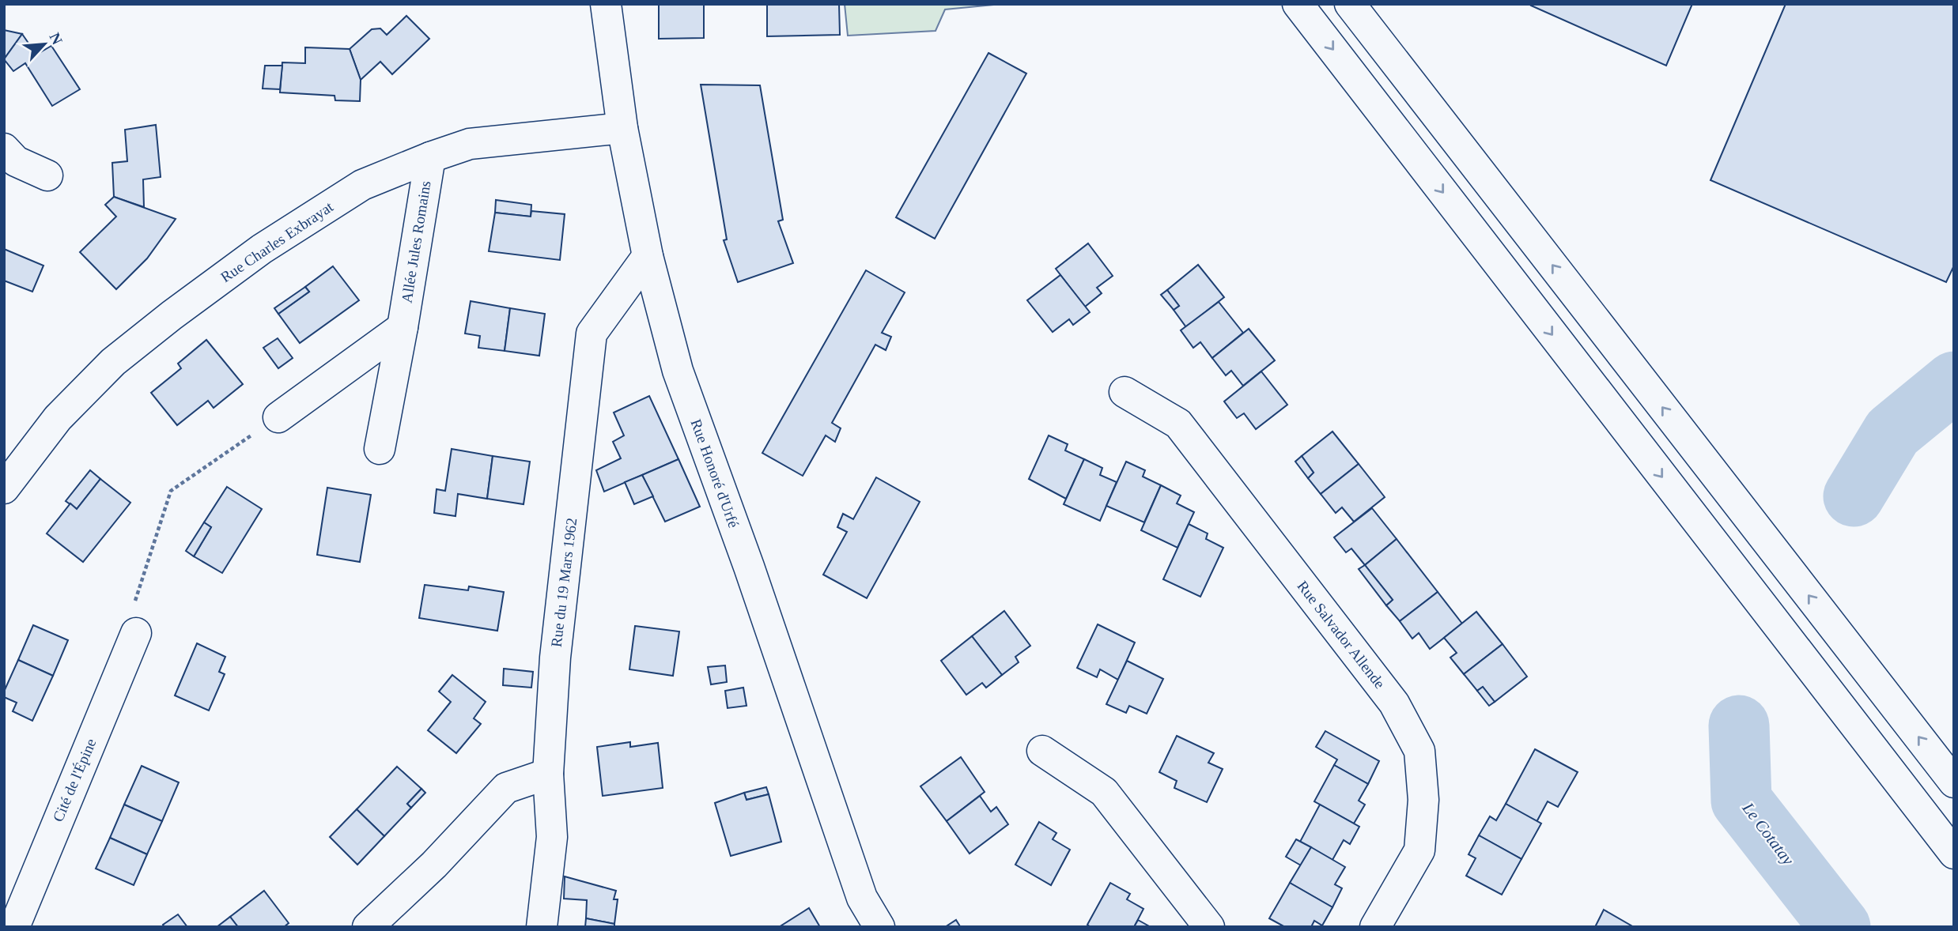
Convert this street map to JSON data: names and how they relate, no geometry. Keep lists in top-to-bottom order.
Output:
{
  "streets": {
    "main road": [
      "Rue Charles Exbrayat",
      "Allée Jules Romains",
      "Rue Honoré d'Urfé",
      "Rue du 19 Mars 1962",
      "Rue Salvador Allende",
      "Cité de l'Épine"
    ]
  },
  "crossings": [
    ["Rue Charles Exbrayat", "Allée Jules Romains"],
    ["Rue Charles Exbrayat", "Rue Honoré d'Urfé"],
    ["Rue Honoré d'Urfé", "Rue du 19 Mars 1962"]
  ],
  "water": ["Le Cotatay"],
  "north": "top right"
}
